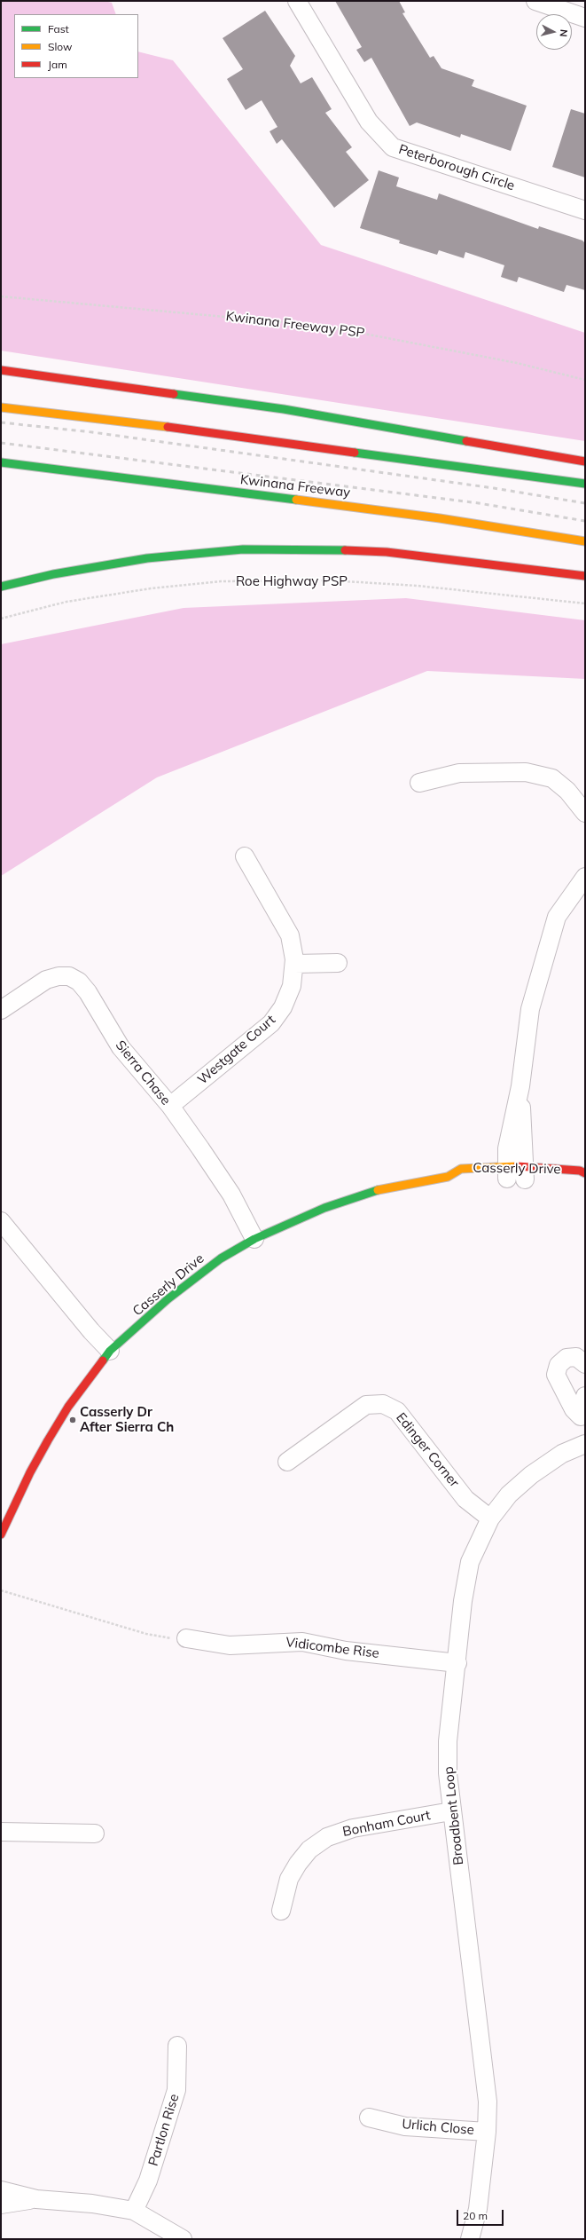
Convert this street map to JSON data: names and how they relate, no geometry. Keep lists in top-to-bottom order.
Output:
{
  "streets": {
    "main road": ["Kwinana Freeway", "Casserly Drive"],
    "street": [
      "Peterborough Circle",
      "Westgate Court",
      "Sierra Chase",
      "Edinger Corner",
      "Vidicombe Rise",
      "Broadbent Loop",
      "Bonham Court",
      "Urlich Close",
      "Partlon Rise"
    ],
    "path": ["Kwinana Freeway PSP", "Roe Highway PSP"]
  },
  "crossings": [
    ["Westgate Court", "Sierra Chase"],
    ["Sierra Chase", "Casserly Drive"],
    ["Edinger Corner", "Broadbent Loop"],
    ["Vidicombe Rise", "Broadbent Loop"],
    ["Broadbent Loop", "Bonham Court"],
    ["Broadbent Loop", "Urlich Close"]
  ],
  "places": ["Casserly Dr After Sierra Ch"],
  "legend": ["Fast", "Slow", "Jam"],
  "scale_bar": "20 m",
  "north": "right"
}
